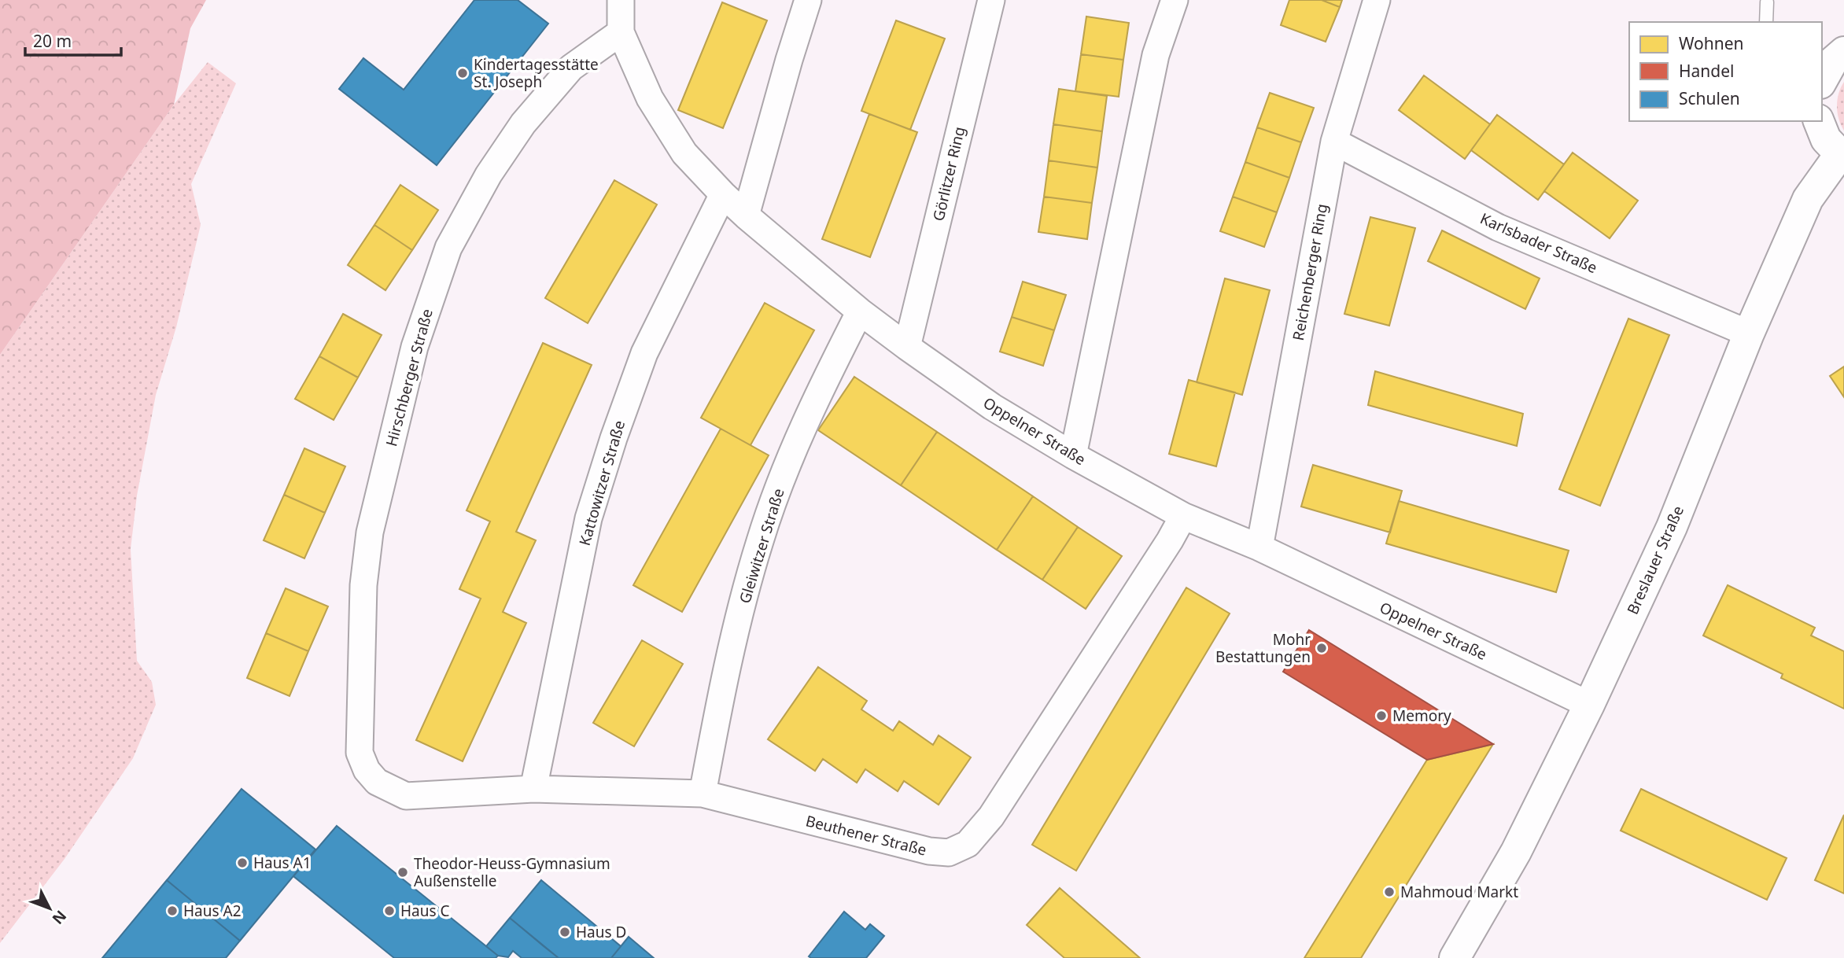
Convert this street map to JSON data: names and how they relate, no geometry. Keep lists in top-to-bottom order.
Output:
{
  "streets": {
    "street": [
      "Görlitzer Ring",
      "Karlsbader Straße",
      "Reichenberger Ring",
      "Hirschberger Straße",
      "Oppelner Straße",
      "Kattowitzer Straße",
      "Gleiwitzer Straße",
      "Breslauer Straße",
      "Beuthener Straße"
    ]
  },
  "crossings": [
    ["Görlitzer Ring", "Oppelner Straße"],
    ["Karlsbader Straße", "Reichenberger Ring"],
    ["Karlsbader Straße", "Breslauer Straße"],
    ["Reichenberger Ring", "Oppelner Straße"],
    ["Hirschberger Straße", "Oppelner Straße"],
    ["Hirschberger Straße", "Beuthener Straße"],
    ["Oppelner Straße", "Kattowitzer Straße"],
    ["Oppelner Straße", "Gleiwitzer Straße"],
    ["Oppelner Straße", "Breslauer Straße"],
    ["Oppelner Straße", "Beuthener Straße"],
    ["Kattowitzer Straße", "Beuthener Straße"],
    ["Gleiwitzer Straße", "Beuthener Straße"]
  ],
  "places": [
    "Kindertagesstätte St. Joseph",
    "Mohr Bestattungen",
    "Memory",
    "Haus A1",
    "Theodor-Heuss-Gymnasium Außenstelle",
    "Mahmoud Markt",
    "Haus A2",
    "Haus C",
    "Haus D"
  ],
  "legend": ["Wohnen", "Handel", "Schulen"],
  "scale_bar": "20 m",
  "north": "bottom right"
}
